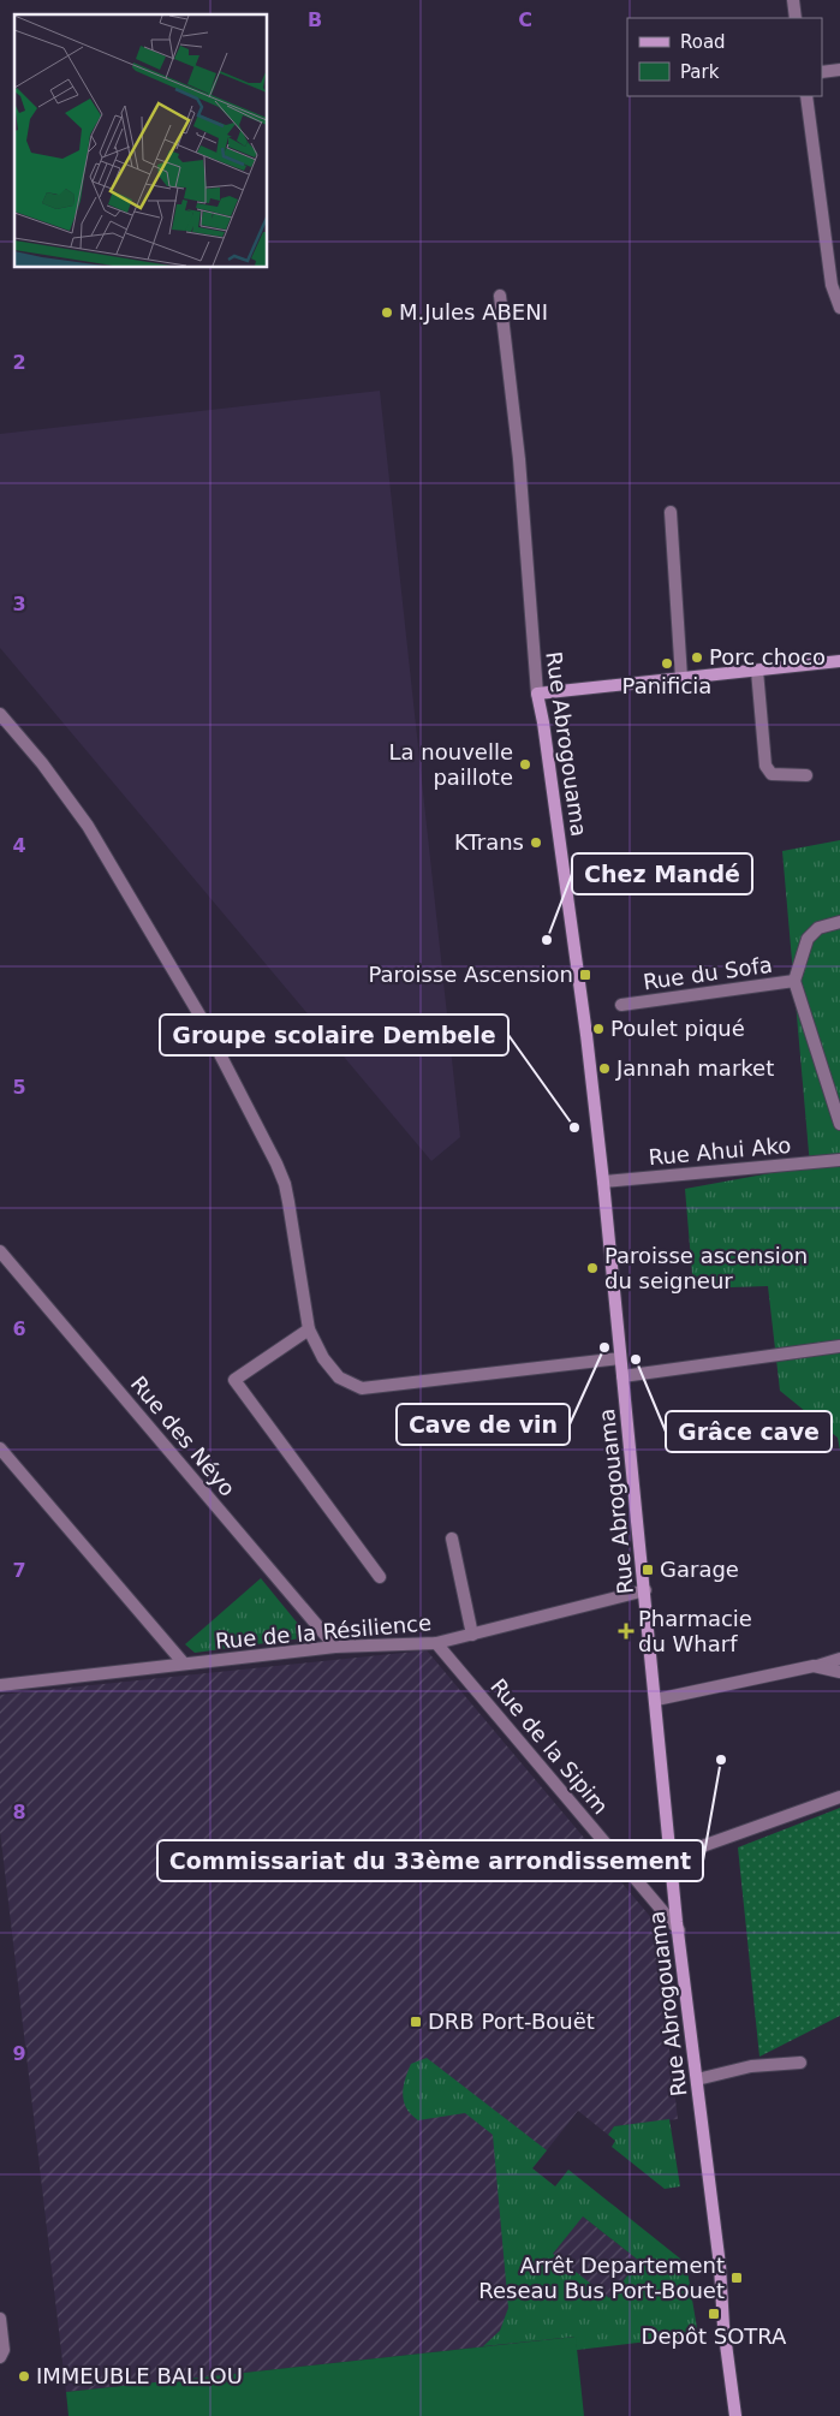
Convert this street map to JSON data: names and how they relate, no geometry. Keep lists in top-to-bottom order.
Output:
{
  "streets": {
    "street": [
      "Rue Abrogouama",
      "Rue du Sofa",
      "Rue Ahui Ako",
      "Rue des Néyo",
      "Rue de la Résilience",
      "Rue de la Sipim"
    ]
  },
  "crossings": [
    ["Rue Abrogouama", "Rue Ahui Ako"],
    ["Rue Abrogouama", "Rue de la Résilience"],
    ["Rue Abrogouama", "Rue de la Sipim"],
    ["Rue des Néyo", "Rue de la Résilience"],
    ["Rue de la Résilience", "Rue de la Sipim"]
  ],
  "places": {
    "other": [
      "M.Jules ABENI",
      "Porc choco",
      "Panificia",
      "La nouvelle paillote",
      "KTrans",
      "Chez Mandé",
      "Poulet piqué",
      "Jannah market",
      "Groupe scolaire Dembele",
      "Paroisse ascension du seigneur",
      "Cave de vin",
      "Grâce cave",
      "Commissariat du 33ème arrondissement",
      "IMMEUBLE BALLOU"
    ],
    "transit": [
      "Paroisse Ascension",
      "Garage",
      "DRB Port-Bouët",
      "Arrêt Departement Reseau Bus Port-Bouet",
      "Depôt SOTRA"
    ],
    "health": ["Pharmacie du Wharf"]
  },
  "legend": ["Road", "Park"],
  "grid": {
    "columns": ["B", "C"],
    "rows": [
      "2",
      "3",
      "4",
      "5",
      "6",
      "7",
      "8",
      "9"
    ]
  }
}
